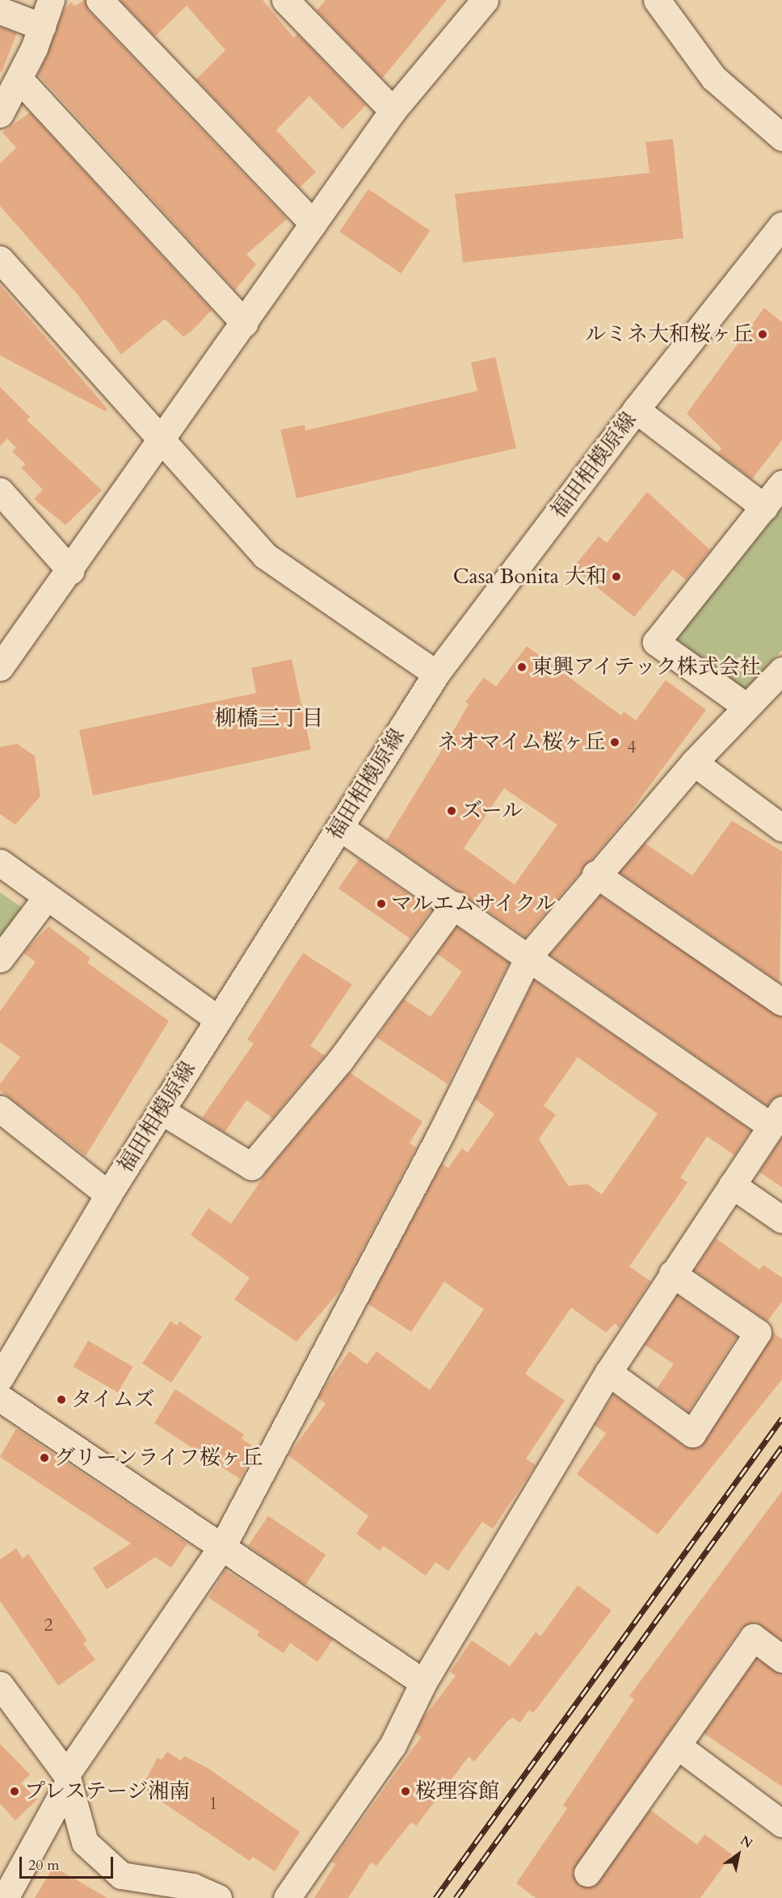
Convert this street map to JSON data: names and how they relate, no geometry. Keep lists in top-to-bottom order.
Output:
{
  "streets": {
    "street": ["福田相模原線"]
  },
  "districts": ["柳橋三丁目"],
  "places": [
    "ルミネ大和桜ヶ丘",
    "Casa Bonita 大和",
    "東興アイテック株式会社",
    "ネオマイム桜ヶ丘",
    "ズール",
    "マルエムサイクル",
    "タイムズ",
    "グリーンライフ桜ヶ丘",
    "プレステージ湘南",
    "桜理容館"
  ],
  "house_numbers": ["4", "2", "1"],
  "scale_bar": "20 m",
  "north": "top right"
}
